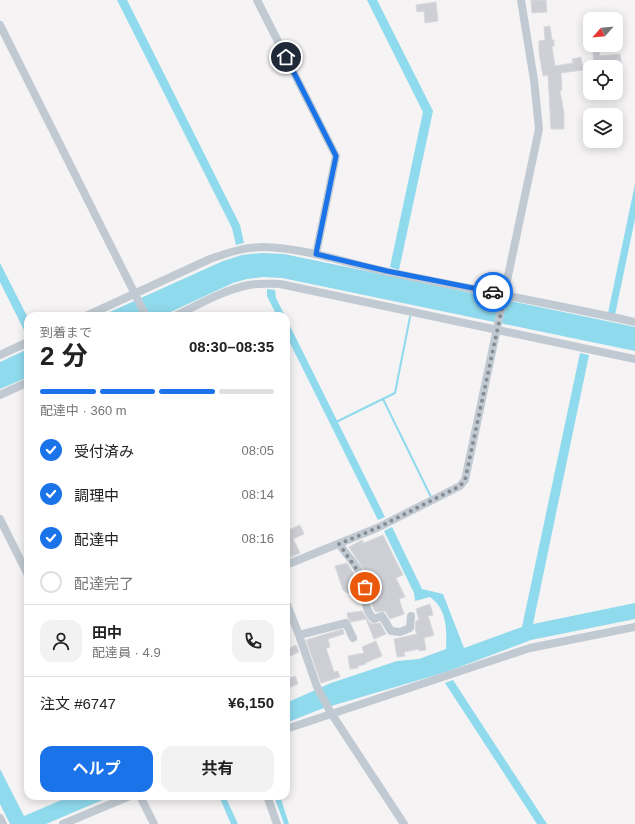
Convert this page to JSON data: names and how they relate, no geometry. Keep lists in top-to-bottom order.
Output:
{
  "north": "bottom left",
  "page": {
    "heading": ["2 分", "到着まで", "08:30–08:35"],
    "panel": [
      "田中",
      "配達員 · 4.9",
      "注文 #6747",
      "¥6,150"
    ],
    "bar": "配達中 · 360 m",
    "list": [
      ["受付済み", "08:05"],
      ["調理中", "08:14"],
      ["配達中", "08:16"],
      "配達完了"
    ],
    "buttons": ["ヘルプ", "共有"]
  }
}
